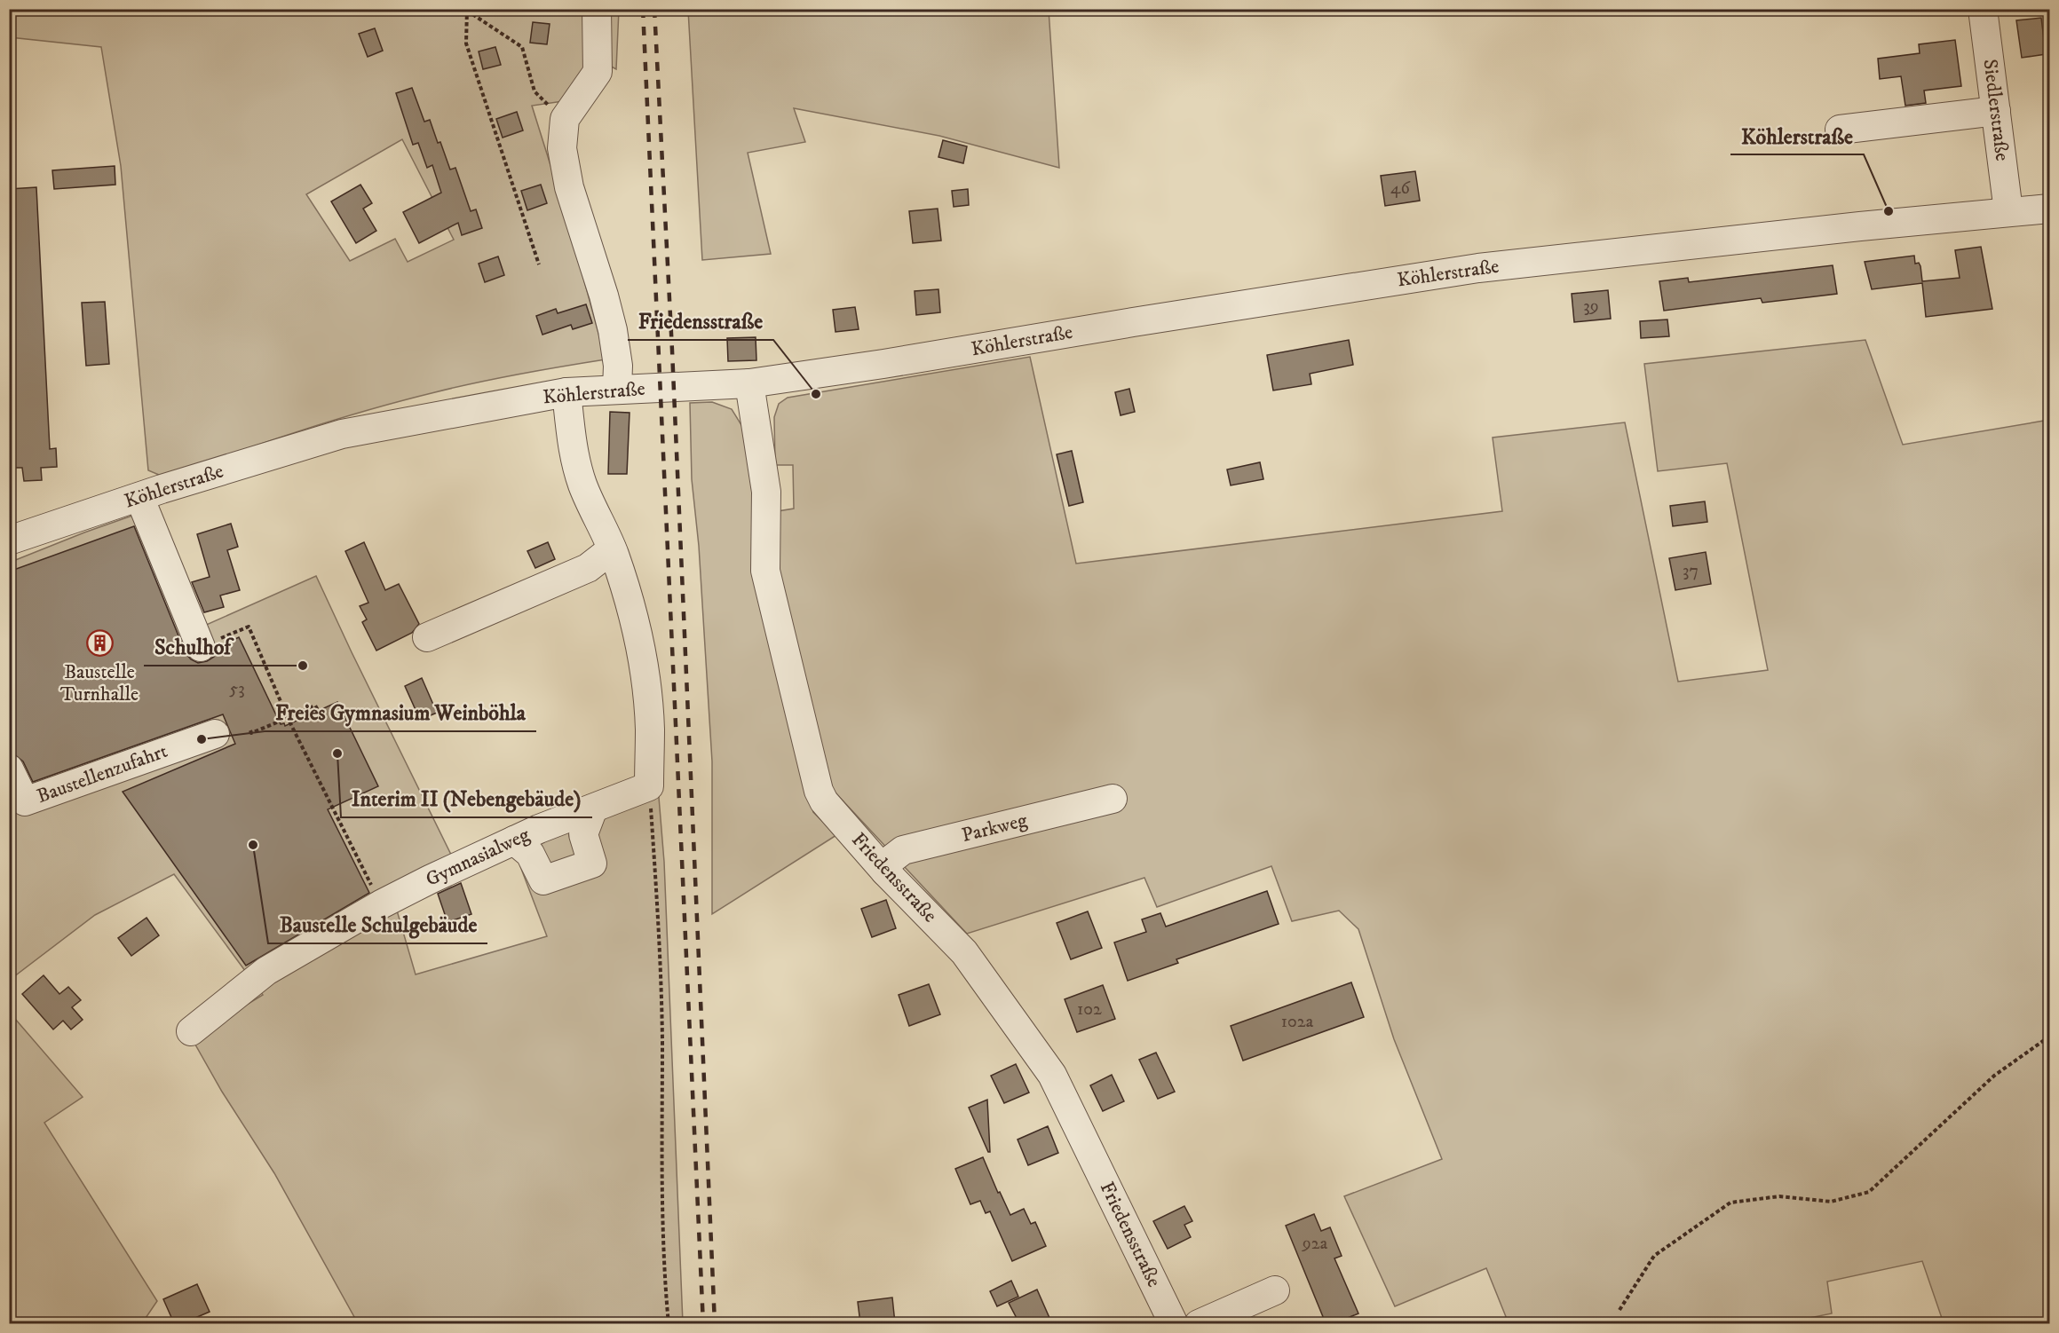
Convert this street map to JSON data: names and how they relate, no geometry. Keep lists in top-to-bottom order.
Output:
{
  "streets": {
    "street": [
      "Siedlerstraße",
      "Köhlerstraße",
      "Baustellenzufahrt",
      "Parkweg",
      "Gymnasialweg",
      "Friedensstraße"
    ]
  },
  "crossings": [
    ["Siedlerstraße", "Köhlerstraße"],
    ["Köhlerstraße", "Friedensstraße"],
    ["Parkweg", "Friedensstraße"]
  ],
  "places": {
    "other": [
      "Köhlerstraße",
      "Friedensstraße",
      "Schulhof",
      "Freies Gymnasium Weinböhla",
      "Interim II (Nebengebäude)",
      "Baustelle Schulgebäude"
    ],
    "building": ["Baustelle Turnhalle"]
  },
  "house_numbers": [
    "46",
    "39",
    "37",
    "53",
    "102",
    "102a",
    "92a"
  ]
}
